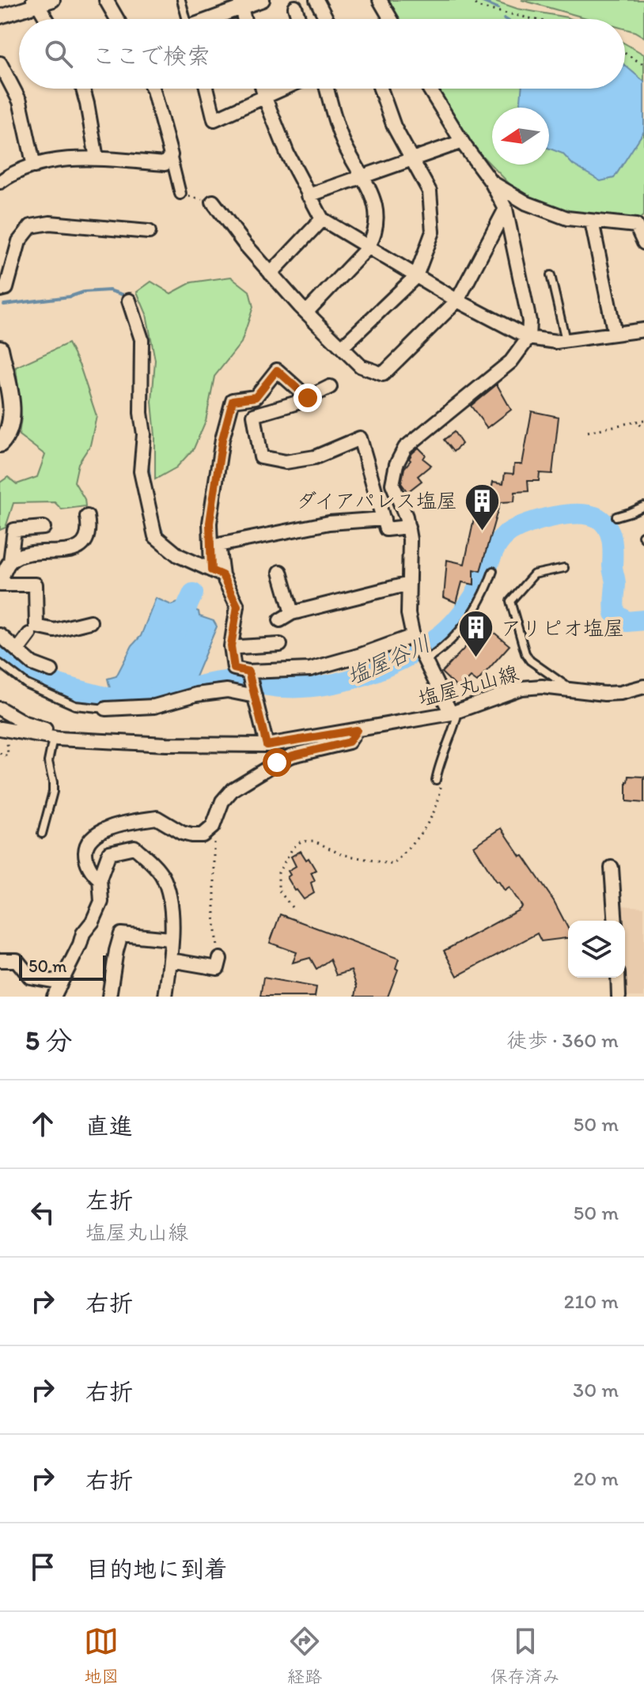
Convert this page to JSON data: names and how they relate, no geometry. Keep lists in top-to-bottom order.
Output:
{
  "streets": {
    "street": ["塩屋丸山線"]
  },
  "water": ["塩屋谷川"],
  "places": {
    "building": ["ダイアパレス塩屋", "アリピオ塩屋"]
  },
  "scale_bar": "50 m",
  "north": "left",
  "page": {
    "search": "ここで検索",
    "scale": "50 m",
    "heading": ["5 分", "徒歩 · 360 m"],
    "list": [
      ["直進", "50 m"],
      ["左折", "塩屋丸山線", "50 m"],
      ["右折", "210 m"],
      ["右折", "30 m"],
      ["右折", "20 m"],
      "目的地に到着"
    ],
    "nav": ["地図", "経路", "保存済み"]
  }
}
